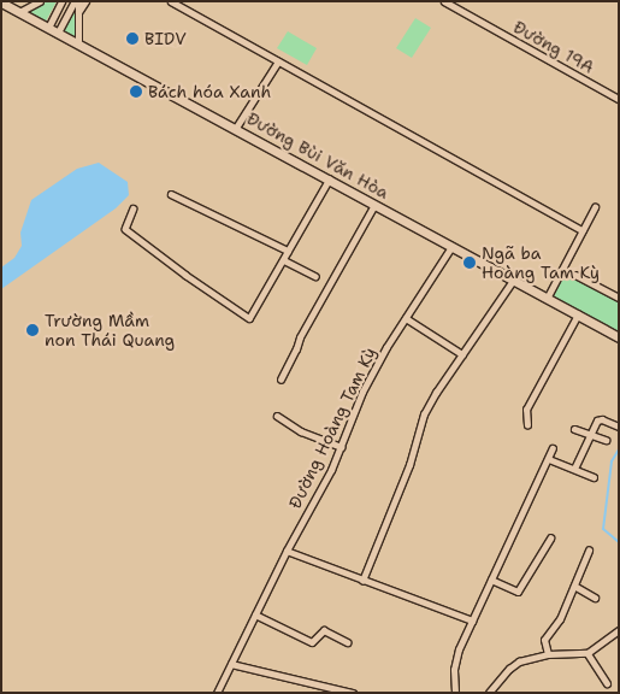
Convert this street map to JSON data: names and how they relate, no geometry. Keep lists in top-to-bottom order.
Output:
{
  "streets": {
    "main road": ["Đường Bùi Văn Hòa"],
    "street": ["Đường 19A", "Đường Hoàng Tam Kỳ"]
  },
  "crossings": [
    ["Đường Bùi Văn Hòa", "Đường Hoàng Tam Kỳ"]
  ],
  "places": [
    "BIDV",
    "Bách hóa Xanh",
    "Ngã ba Hoàng Tam Kỳ",
    "Trường Mầm non Thái Quang"
  ]
}
